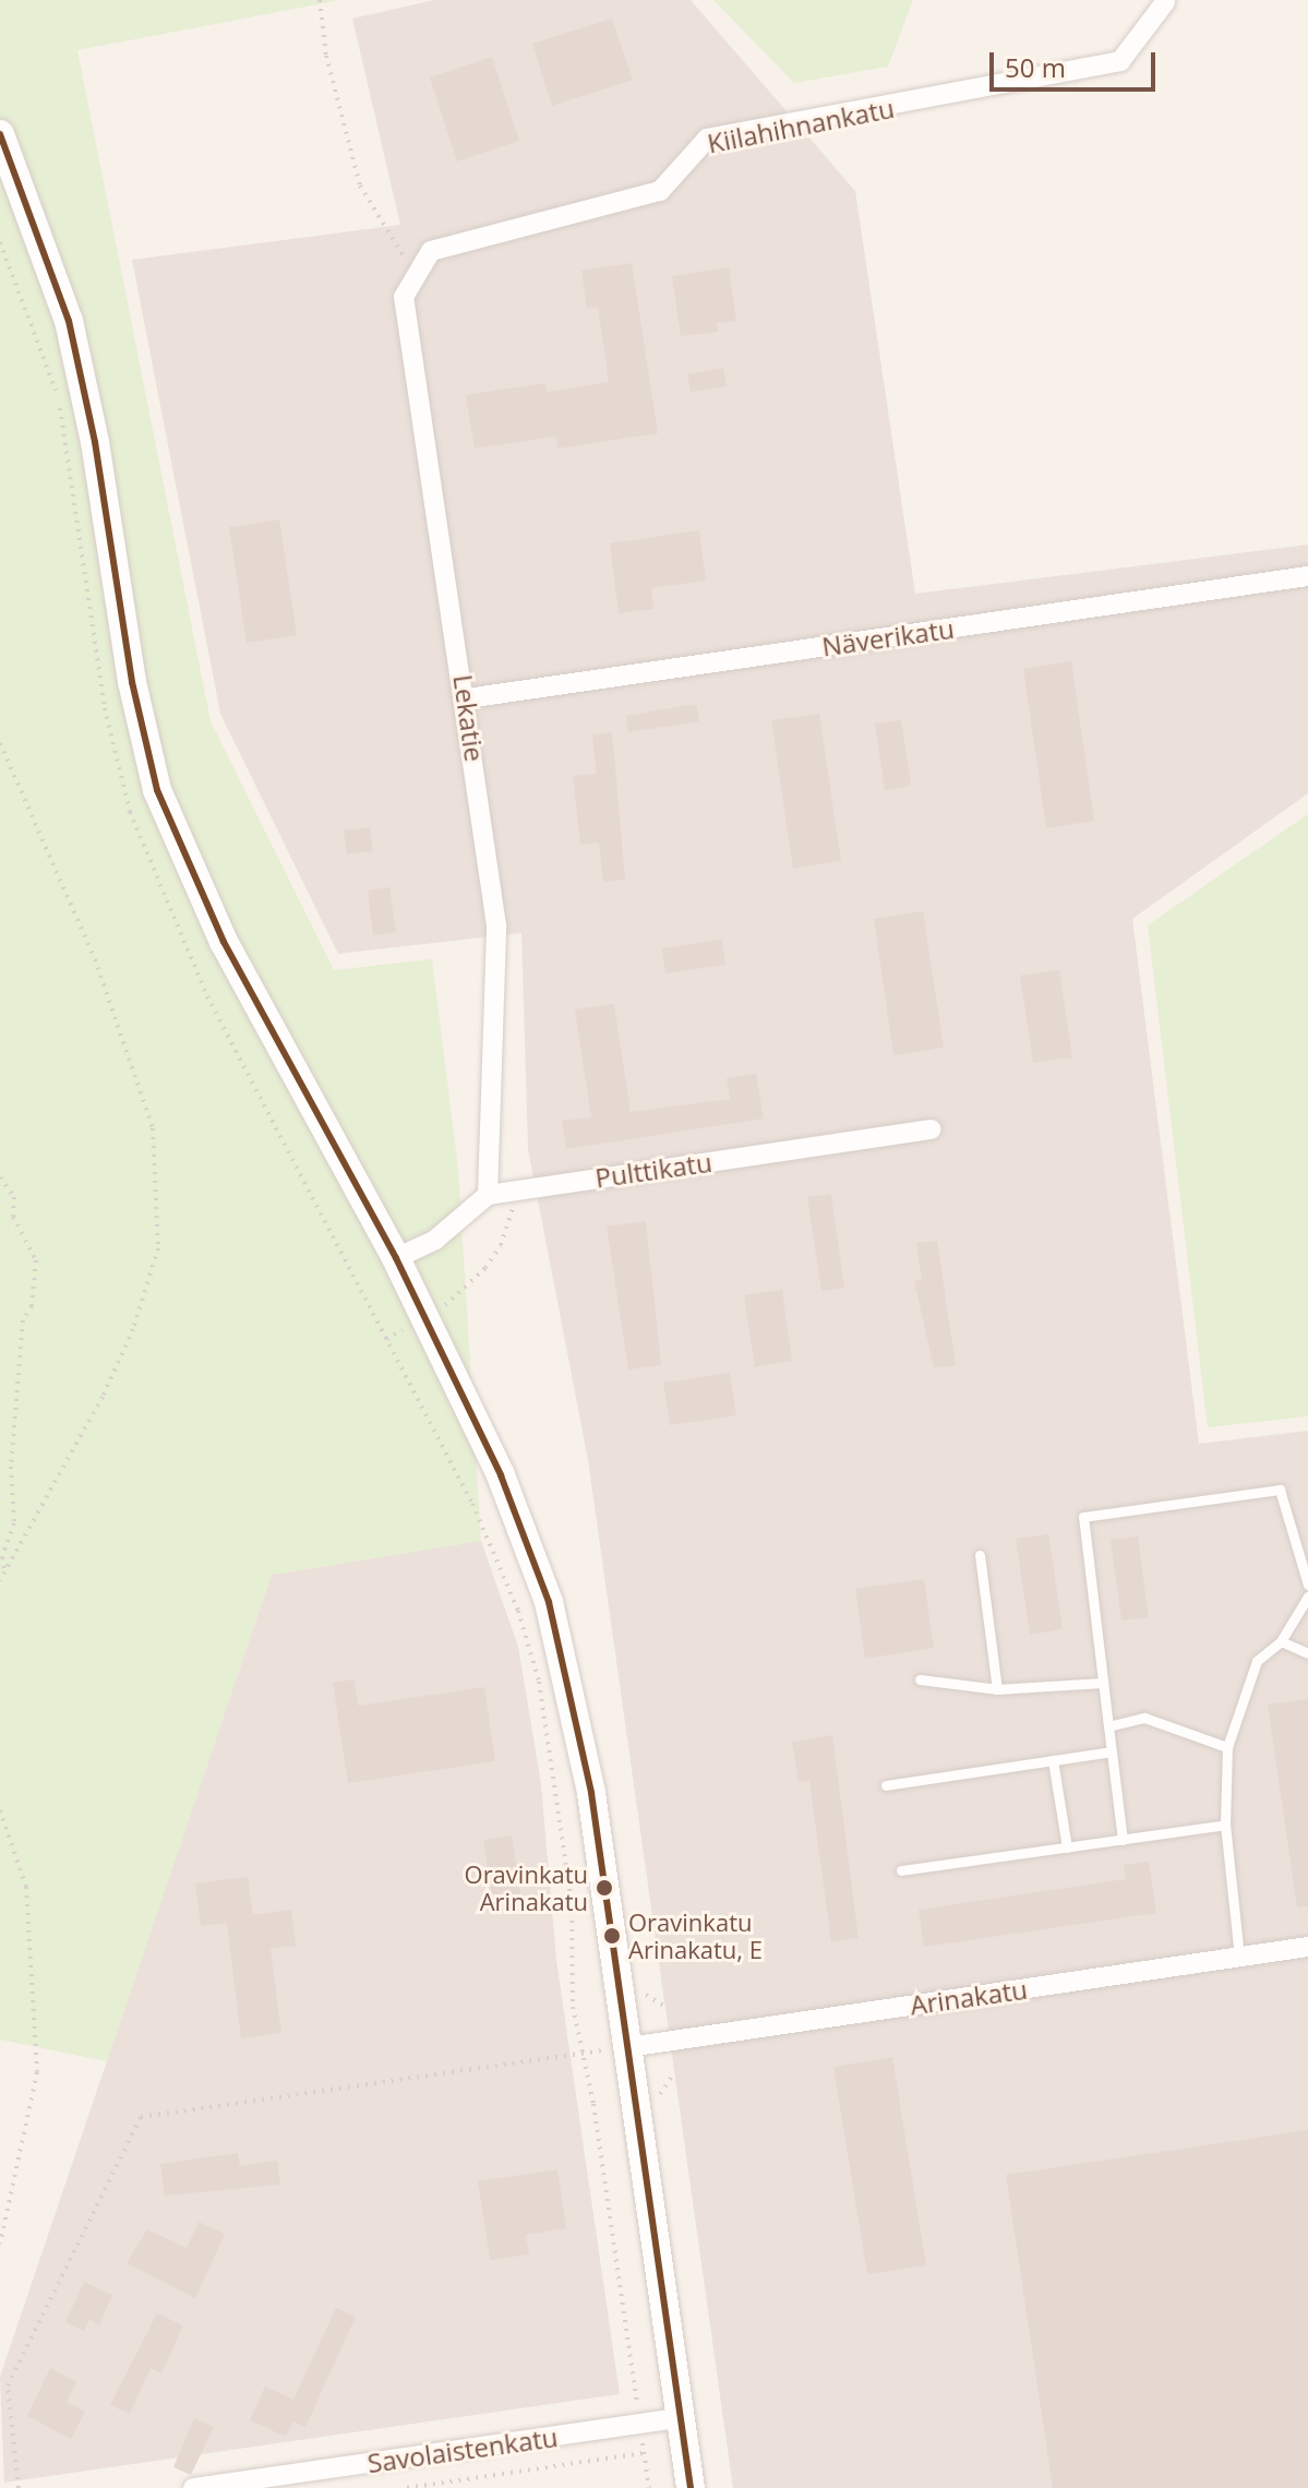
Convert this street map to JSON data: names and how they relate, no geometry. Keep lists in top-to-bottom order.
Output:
{
  "streets": {
    "street": [
      "Kiilahihnankatu",
      "Näverikatu",
      "Lekatie",
      "Pulttikatu",
      "Arinakatu",
      "Savolaistenkatu"
    ]
  },
  "crossings": [
    ["Kiilahihnankatu", "Lekatie"],
    ["Näverikatu", "Lekatie"],
    ["Lekatie", "Pulttikatu"]
  ],
  "places": ["Oravinkatu Arinakatu", "Oravinkatu Arinakatu, E"],
  "scale_bar": "50 m"
}
